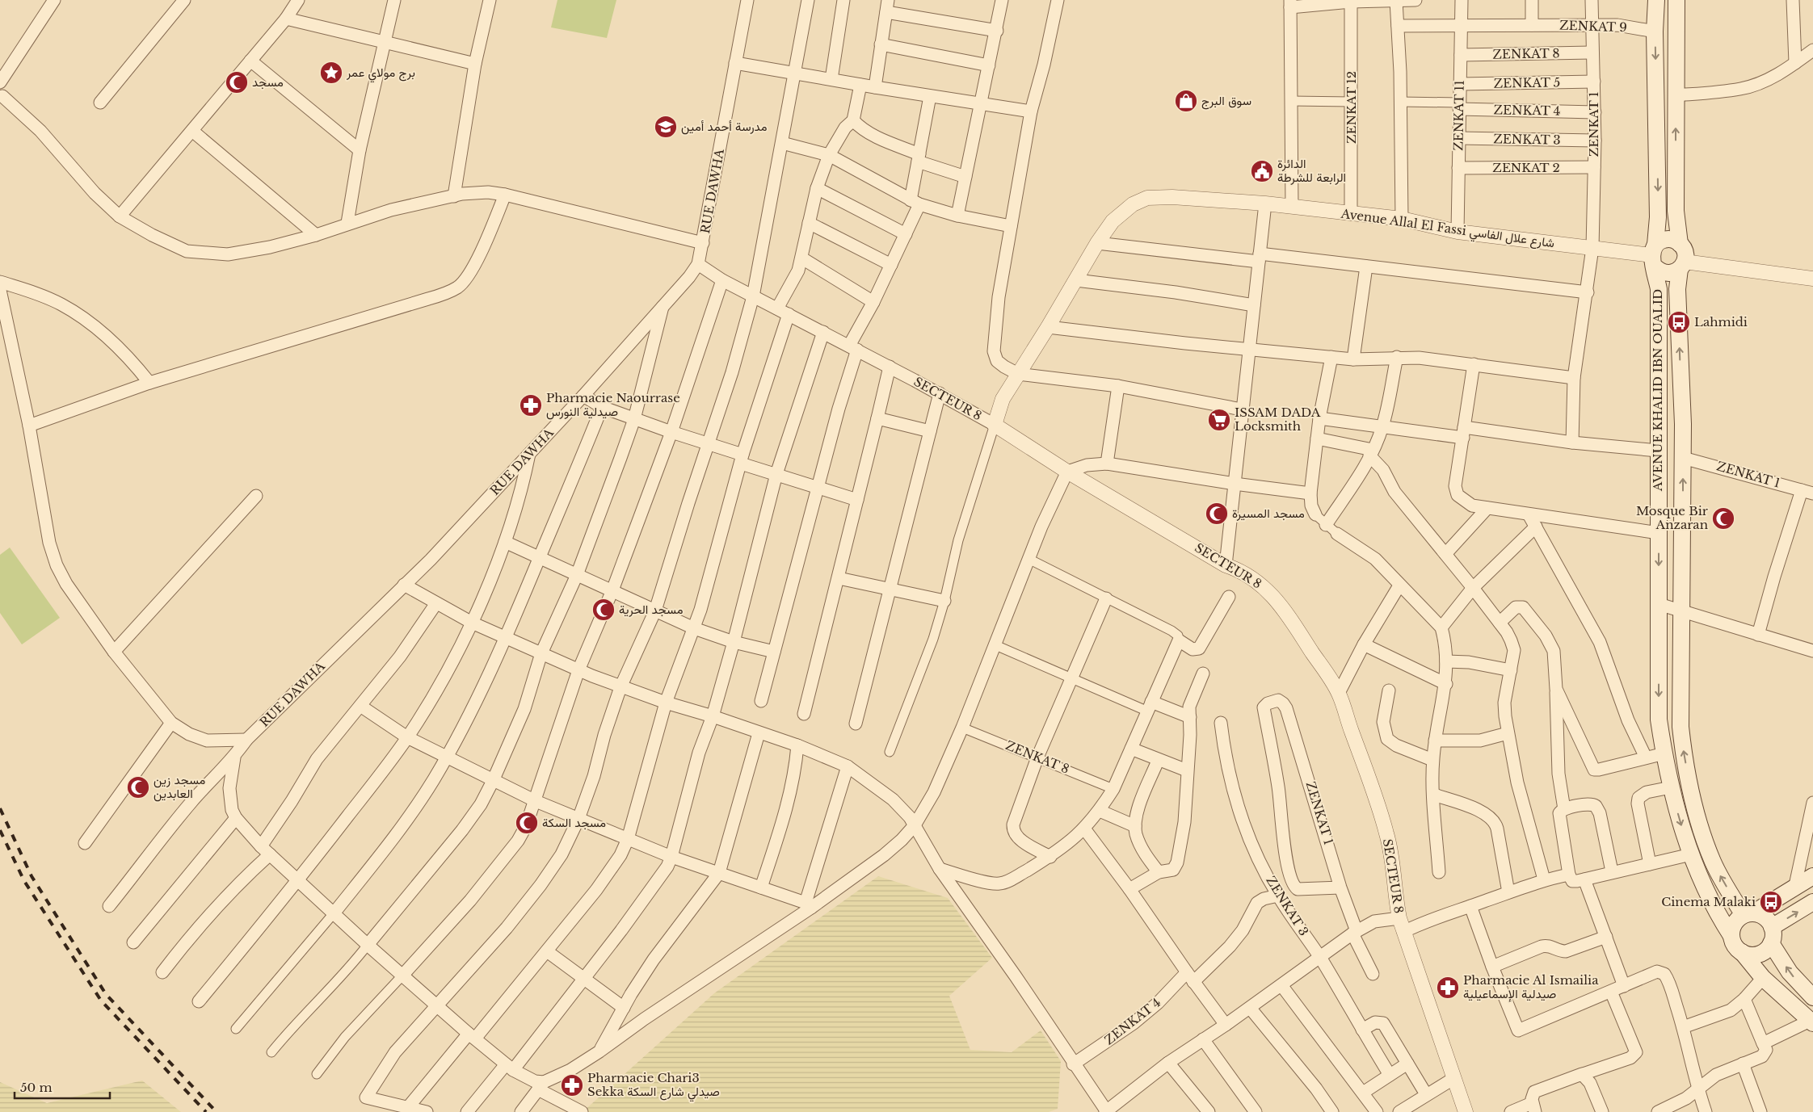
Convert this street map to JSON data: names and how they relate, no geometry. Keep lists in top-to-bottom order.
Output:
{
  "streets": {
    "main road": ["AVENUE KHALID IBN OUALID"],
    "street": [
      "ZENKAT 9",
      "ZENKAT 8",
      "ZENKAT 5",
      "ZENKAT 12",
      "ZENKAT 4",
      "ZENKAT 11",
      "ZENKAT 1",
      "ZENKAT 3",
      "ZENKAT 2",
      "RUE DAWHA",
      "Avenue Allal El Fassi شارع علال الفاسي",
      "SECTEUR 8"
    ]
  },
  "crossings": [
    ["ZENKAT 9", "ZENKAT 11"],
    ["ZENKAT 9", "ZENKAT 1"],
    ["ZENKAT 9", "AVENUE KHALID IBN OUALID"],
    ["ZENKAT 8", "ZENKAT 11"],
    ["ZENKAT 8", "ZENKAT 1"],
    ["ZENKAT 5", "ZENKAT 11"],
    ["ZENKAT 5", "ZENKAT 1"],
    ["ZENKAT 12", "Avenue Allal El Fassi شارع علال الفاسي"],
    ["ZENKAT 4", "ZENKAT 11"],
    ["ZENKAT 4", "ZENKAT 1"],
    ["ZENKAT 4", "ZENKAT 3"],
    ["ZENKAT 11", "ZENKAT 3"],
    ["ZENKAT 11", "ZENKAT 2"],
    ["ZENKAT 11", "Avenue Allal El Fassi شارع علال الفاسي"],
    ["ZENKAT 1", "ZENKAT 3"],
    ["ZENKAT 1", "ZENKAT 2"],
    ["ZENKAT 1", "Avenue Allal El Fassi شارع علال الفاسي"],
    ["ZENKAT 1", "AVENUE KHALID IBN OUALID"],
    ["RUE DAWHA", "SECTEUR 8"],
    ["Avenue Allal El Fassi شارع علال الفاسي", "AVENUE KHALID IBN OUALID"]
  ],
  "places": {
    "place": ["برج مولاي عمر"],
    "mosque": [
      "مسجد",
      "مسجد المسيرة",
      "Mosque Bir Anzaran",
      "مسجد الحرية",
      "مسجد زين العابدين",
      "مسجد السكة"
    ],
    "shop": ["سوق البرج"],
    "school or university": ["مدرسة أحمد أمين"],
    "public building": ["الدائرة الرابعة للشرطة"],
    "bus stop": ["Lahmidi", "Cinema Malaki"],
    "pharmacy": ["Pharmacie Naourrase صيدلية النورس", "Pharmacie Al Ismailia صيدلية الإسماعيلية", "Pharmacie Chari3 Sekka صيدلي شارع السكة"],
    "supermarket": ["ISSAM DADA Locksmith"]
  },
  "scale_bar": "50 m"
}
